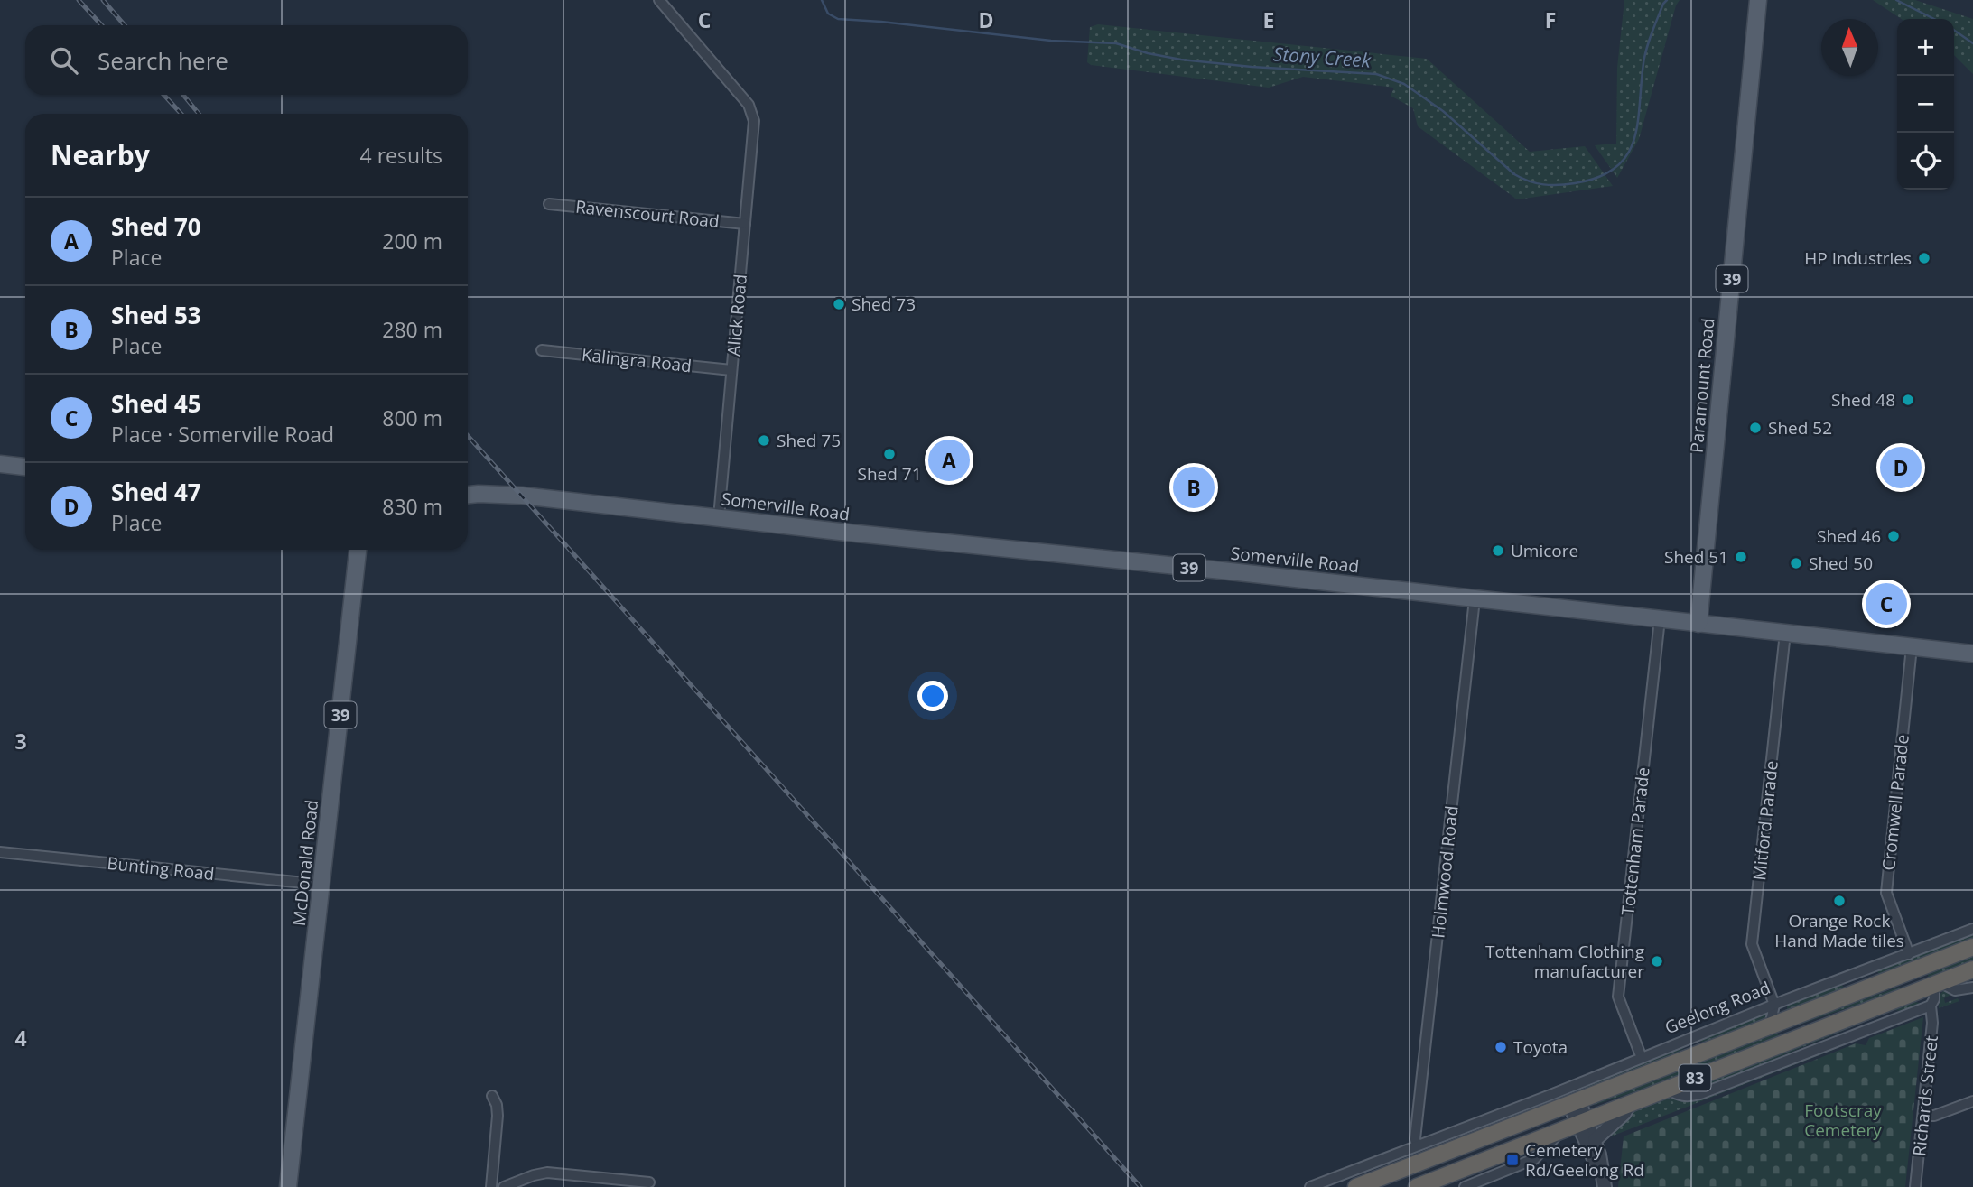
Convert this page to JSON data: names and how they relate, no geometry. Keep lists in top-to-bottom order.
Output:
{
  "streets": {
    "highway": ["Geelong Road", "83"],
    "main road": [
      "39",
      "Paramount Road",
      "Somerville Road",
      "McDonald Road"
    ],
    "street": [
      "Ravenscourt Road",
      "Alick Road",
      "Kalingra Road",
      "Cromwell Parade",
      "Mitford Parade",
      "Tottenham Parade",
      "Bunting Road",
      "Holmwood Road",
      "Richards Street"
    ]
  },
  "crossings": [
    ["Ravenscourt Road", "Alick Road"],
    ["Alick Road", "Kalingra Road"],
    ["Alick Road", "Somerville Road"],
    ["Paramount Road", "Somerville Road"],
    ["Somerville Road", "Cromwell Parade"],
    ["Somerville Road", "Mitford Parade"],
    ["Somerville Road", "Tottenham Parade"],
    ["Somerville Road", "Holmwood Road"],
    ["Cromwell Parade", "Geelong Road"],
    ["Mitford Parade", "Geelong Road"],
    ["Tottenham Parade", "Geelong Road"],
    ["McDonald Road", "Bunting Road"],
    ["Holmwood Road", "Geelong Road"],
    ["83", "Richards Street"]
  ],
  "water": ["Stony Creek"],
  "parks": ["Footscray Cemetery"],
  "places": {
    "other": [
      "HP Industries",
      "Shed 73",
      "Shed 48",
      "Shed 52",
      "Shed 75",
      "Shed 71",
      "Shed 46",
      "Umicore",
      "Shed 51",
      "Shed 50",
      "Orange Rock Hand Made tiles",
      "Tottenham Clothing manufacturer",
      "Toyota"
    ],
    "transit": ["Cemetery Rd/Geelong Rd"]
  },
  "north": "top",
  "page": {
    "map_buttons": ["+", "−"],
    "search": "Search here",
    "heading": ["Nearby", "4 results"],
    "list": [
      {
        "mark": "A",
        "name": "Shed 70",
        "note": "Place",
        "value": "200 m"
      },
      {
        "mark": "B",
        "name": "Shed 53",
        "note": "Place",
        "value": "280 m"
      },
      {
        "mark": "C",
        "name": "Shed 45",
        "note": "Place · Somerville Road",
        "value": "800 m"
      },
      {
        "mark": "D",
        "name": "Shed 47",
        "note": "Place",
        "value": "830 m"
      }
    ],
    "pins": [
      "A",
      "D",
      "B",
      "C"
    ]
  },
  "grid": {
    "columns": [
      "C",
      "D",
      "E",
      "F"
    ],
    "rows": ["3", "4"]
  }
}
